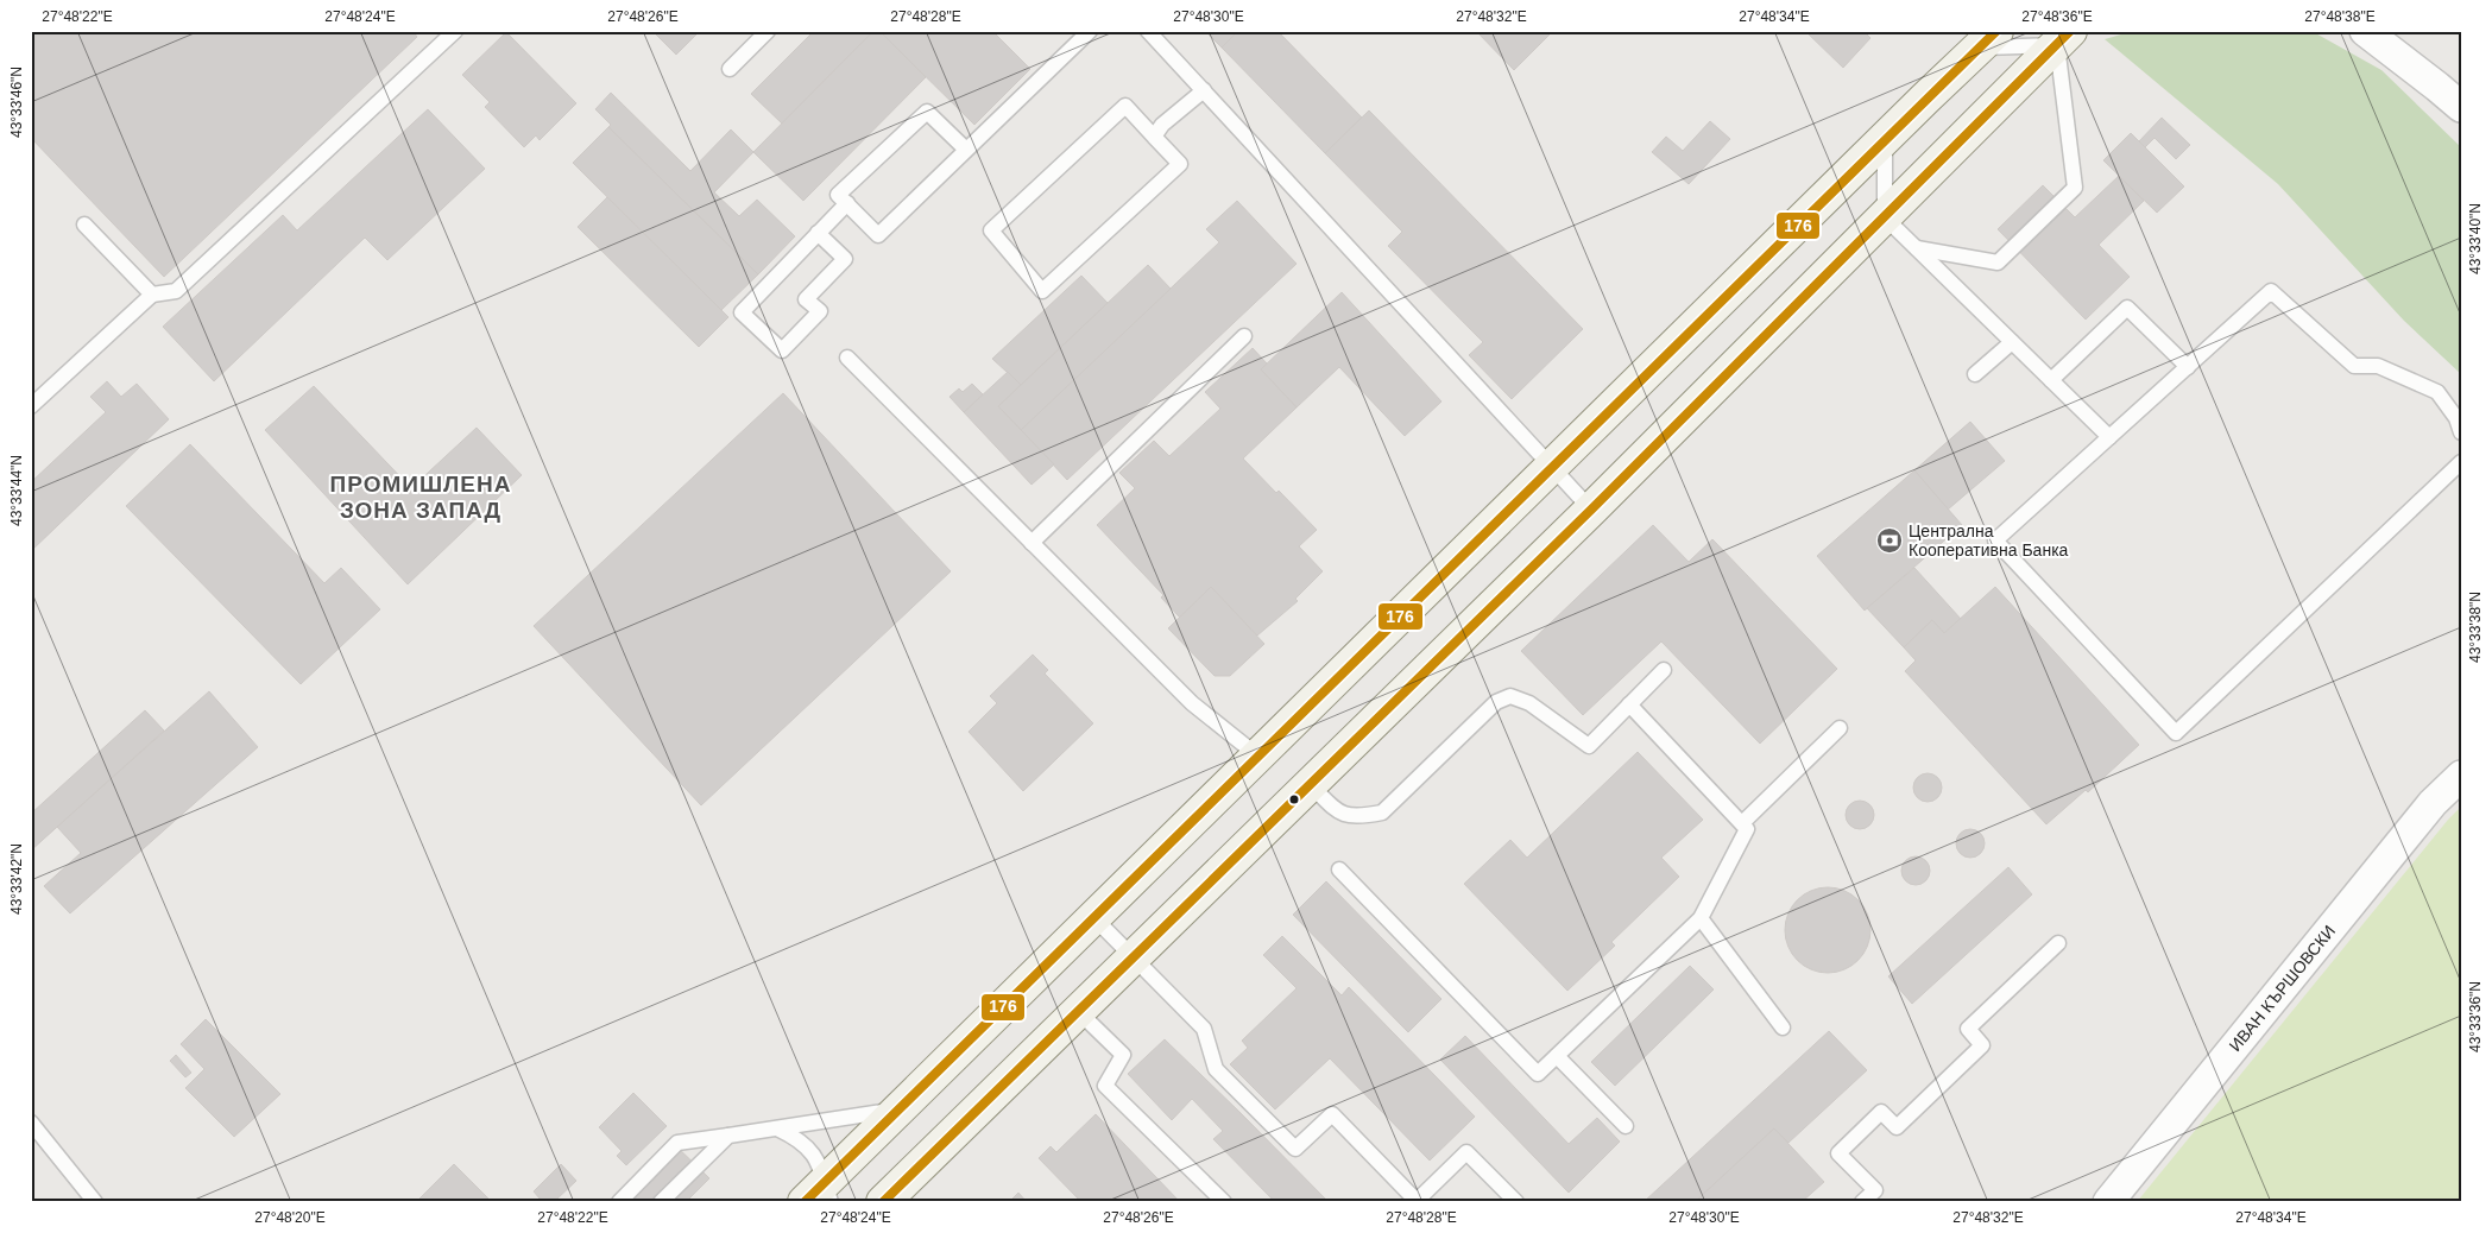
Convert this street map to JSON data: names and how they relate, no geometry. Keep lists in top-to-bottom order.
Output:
{
  "streets": {
    "street": ["ИВАН КЪРШОВСКИ"]
  },
  "districts": ["ПРОМИШЛЕНА ЗОНА ЗАПАД"],
  "places": {
    "bank": ["Централна Кооперативна Банка"]
  },
  "lines": ["transit line 176"],
  "coordinates": [
    "27°48'22\"E",
    "27°48'24\"E",
    "27°48'26\"E",
    "27°48'28\"E",
    "27°48'30\"E",
    "27°48'32\"E",
    "27°48'34\"E",
    "27°48'36\"E",
    "27°48'38\"E",
    "43°33'46\"N",
    "43°33'40\"N",
    "43°33'44\"N",
    "43°33'38\"N",
    "43°33'42\"N",
    "43°33'36\"N",
    "27°48'20\"E"
  ]
}
